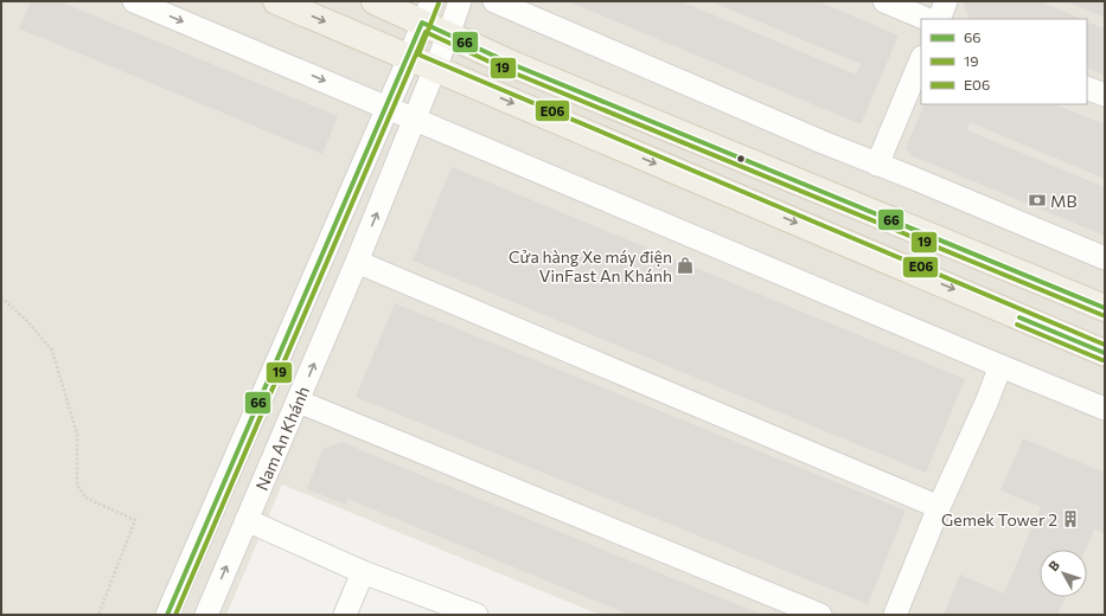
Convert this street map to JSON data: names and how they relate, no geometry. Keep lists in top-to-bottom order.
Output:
{
  "streets": {
    "street": ["Nam An Khánh"]
  },
  "places": {
    "bank": ["MB"],
    "shop": ["Cửa hàng Xe máy điện VinFast An Khánh"],
    "building": ["Gemek Tower 2"]
  },
  "lines": ["transit line E06", "transit line 66", "transit line 19"],
  "legend": ["66", "19", "E06"],
  "north": "top left"
}
